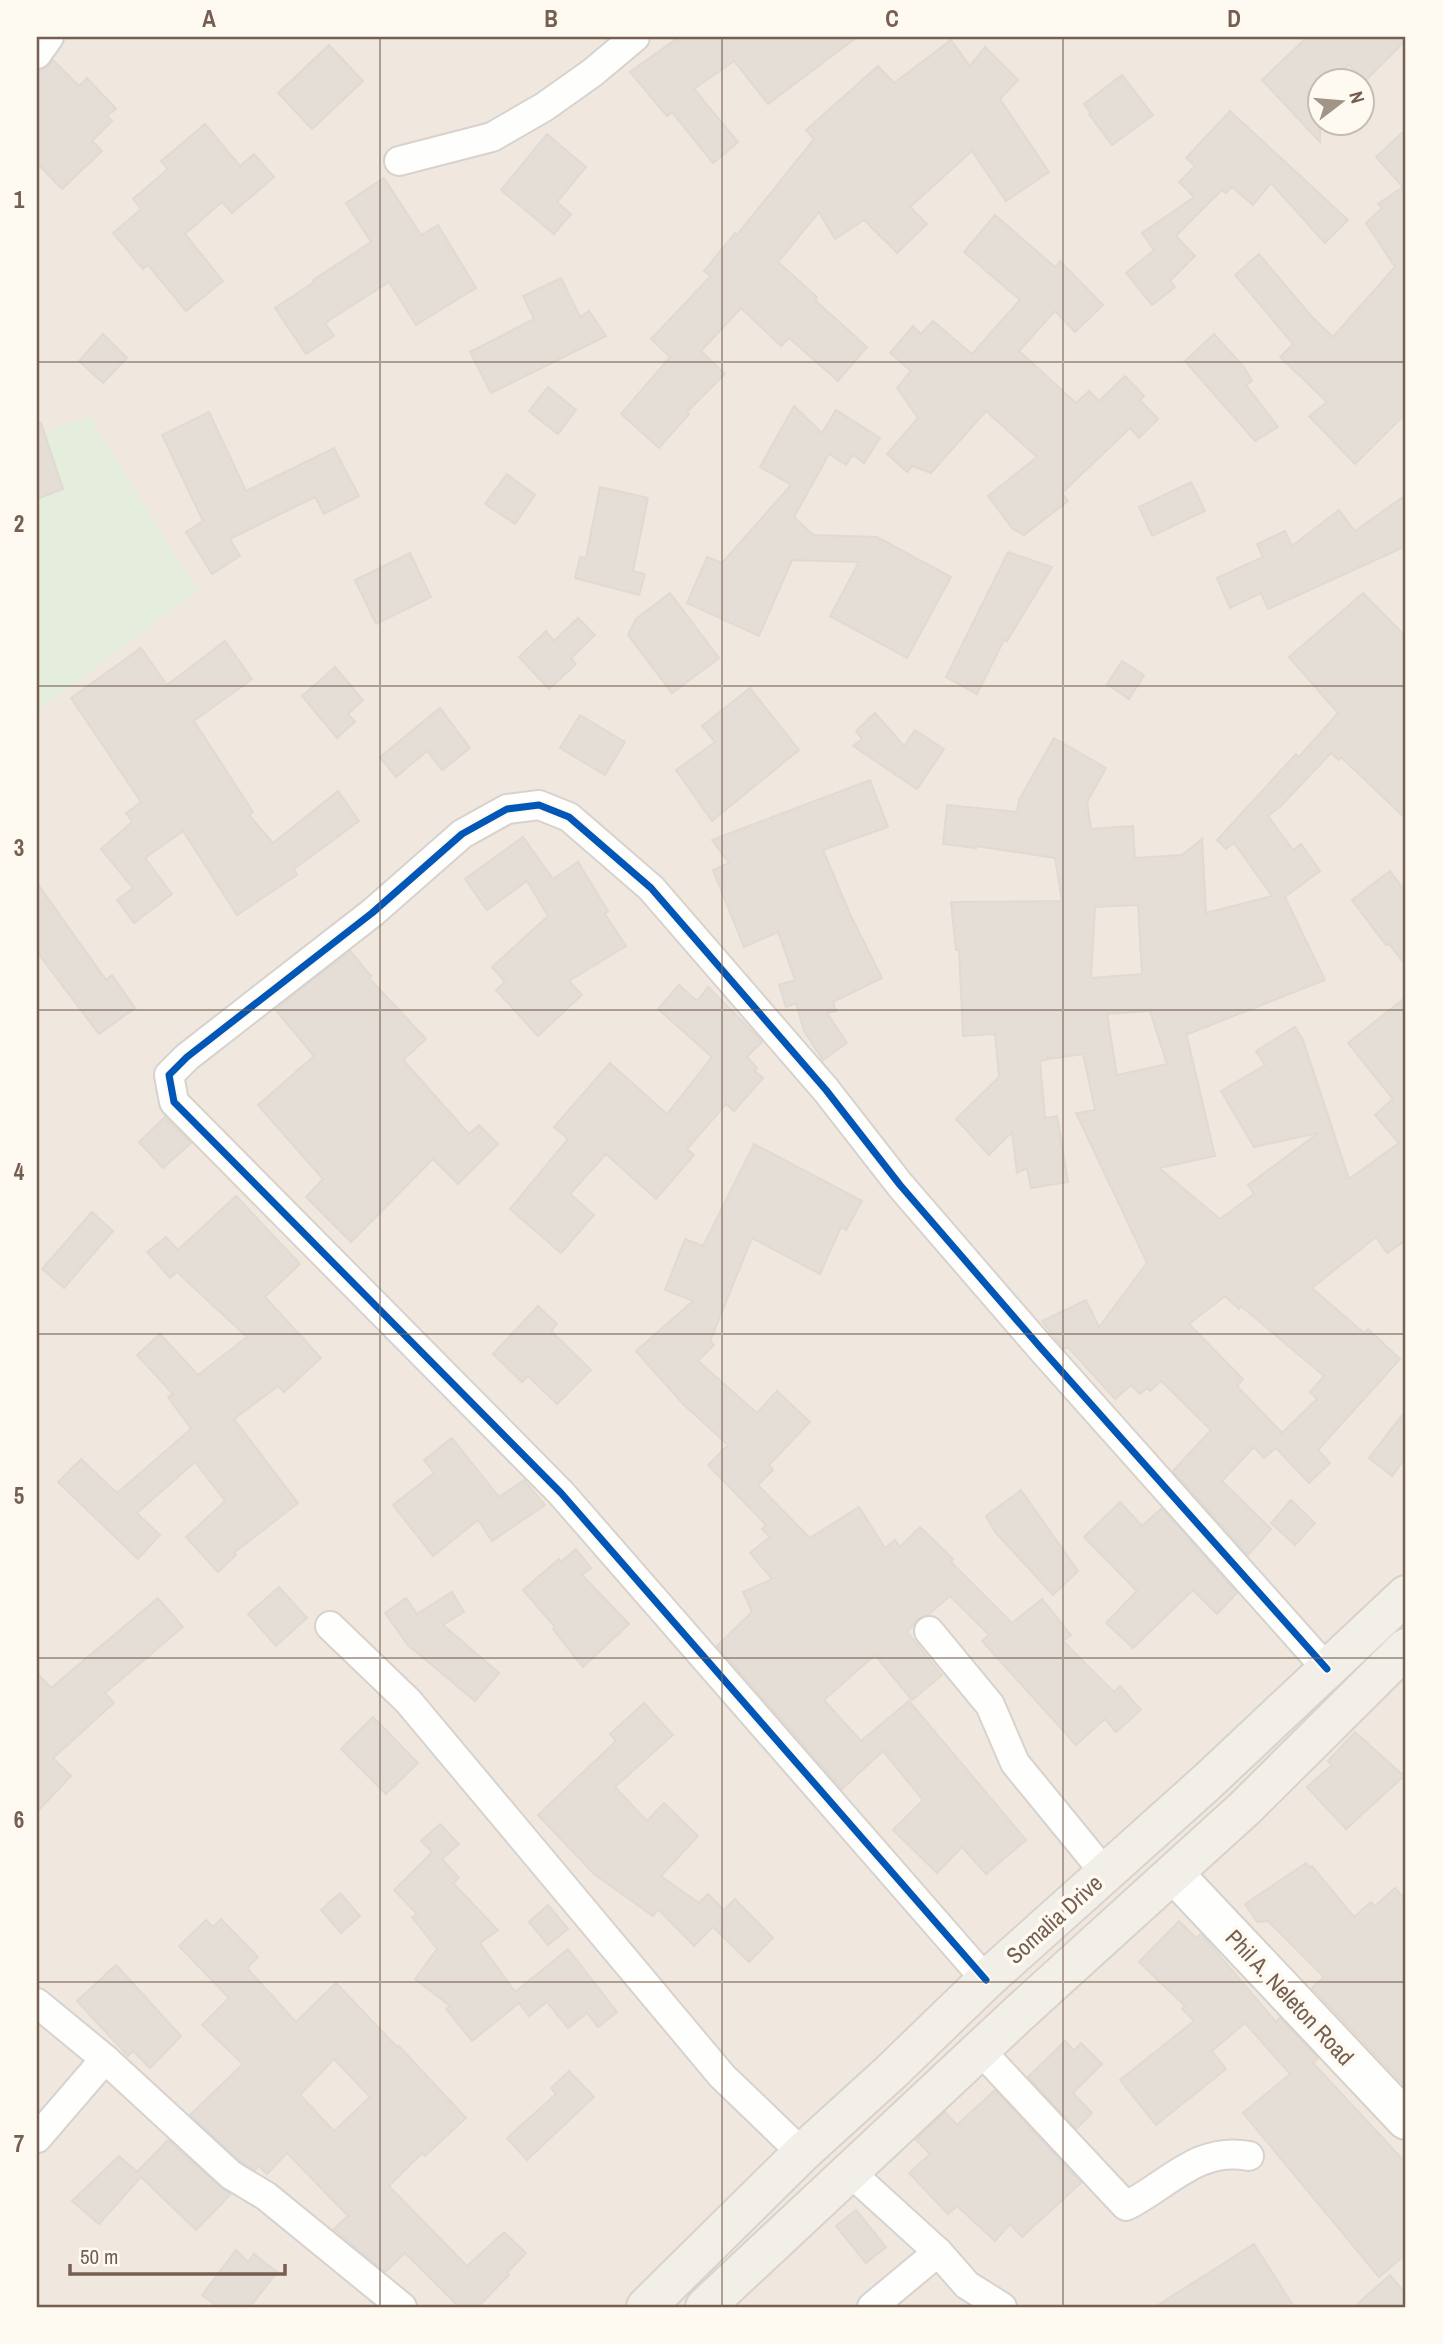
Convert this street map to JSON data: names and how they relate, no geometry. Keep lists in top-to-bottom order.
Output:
{
  "streets": {
    "main road": ["Somalia Drive"],
    "street": ["Phil A. Neleton Road"]
  },
  "crossings": [
    ["Somalia Drive", "Phil A. Neleton Road"]
  ],
  "scale_bar": "50 m",
  "north": "right",
  "grid": {
    "columns": [
      "A",
      "B",
      "C",
      "D"
    ],
    "rows": [
      "1",
      "2",
      "3",
      "4",
      "5",
      "6",
      "7"
    ]
  }
}
